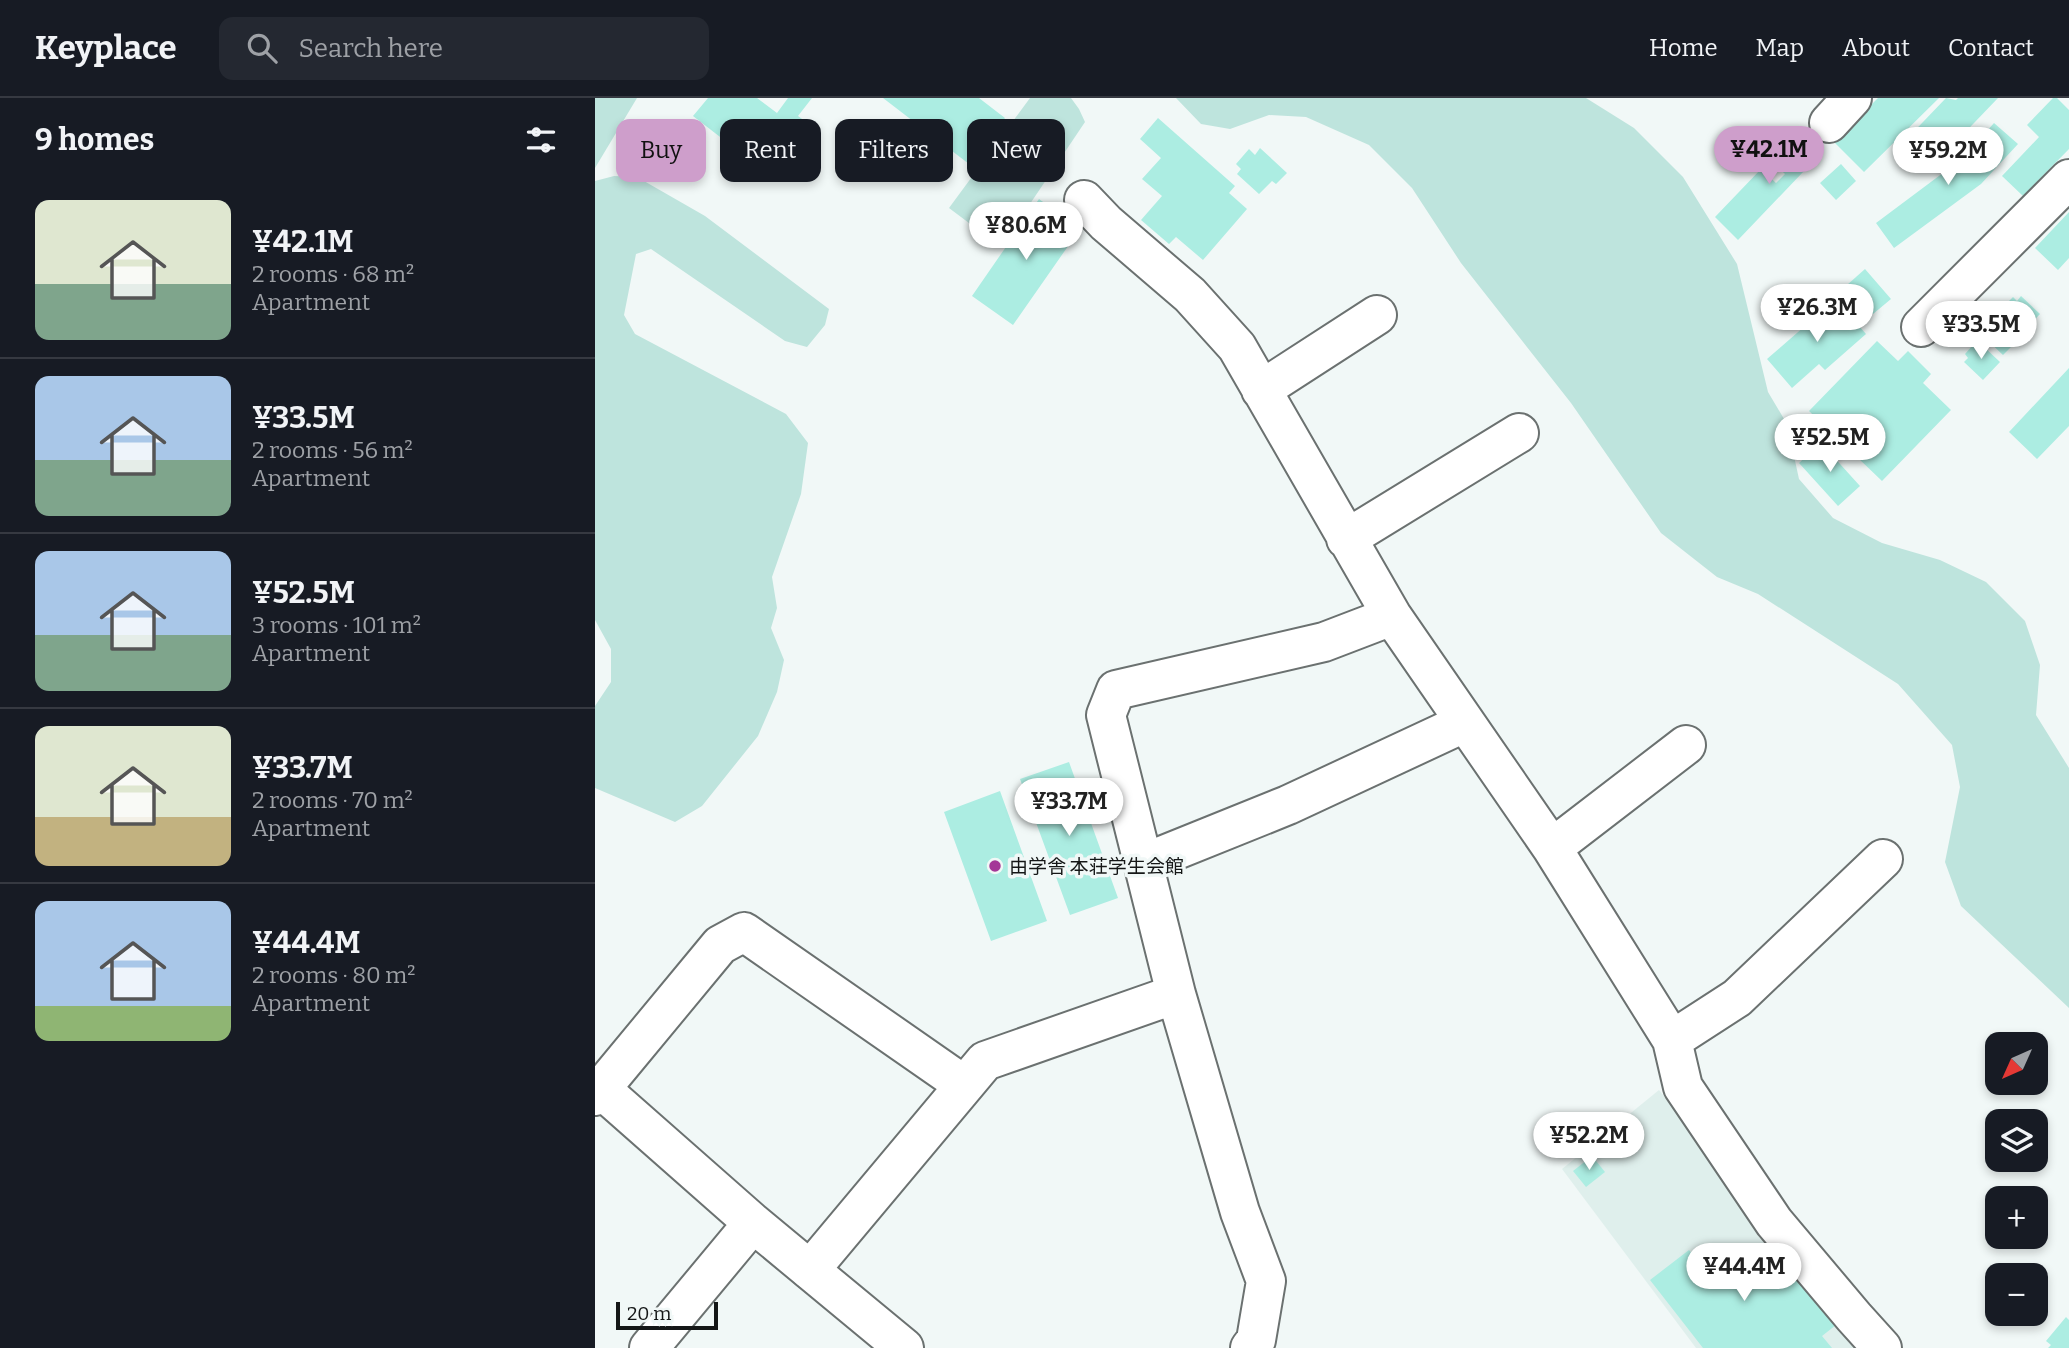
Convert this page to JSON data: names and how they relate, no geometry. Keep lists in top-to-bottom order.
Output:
{
  "places": ["由学舎 本荘学生会館"],
  "scale_bar": "20 m",
  "north": "bottom left",
  "page": {
    "header": "Keyplace",
    "search": "Search here",
    "nav": [
      "Home",
      "Map",
      "About",
      "Contact"
    ],
    "heading": "9 homes",
    "chip": [
      "Buy",
      "Rent",
      "Filters",
      "New"
    ],
    "price": [
      "¥42.1M",
      "¥59.2M",
      "¥80.6M",
      "¥26.3M",
      "¥33.5M",
      "¥52.5M",
      "¥33.7M",
      "¥52.2M",
      "¥44.4M"
    ],
    "list": [
      {
        "name": "¥42.1M",
        "note": "2 rooms · 68 m² · Apartment"
      },
      {
        "name": "¥33.5M",
        "note": "2 rooms · 56 m² · Apartment"
      },
      {
        "name": "¥52.5M",
        "note": "3 rooms · 101 m² · Apartment"
      },
      {
        "name": "¥33.7M",
        "note": "2 rooms · 70 m² · Apartment"
      },
      {
        "name": "¥44.4M",
        "note": "2 rooms · 80 m² · Apartment"
      }
    ],
    "map_buttons": ["+", "−"],
    "scale": "20 m"
  }
}
